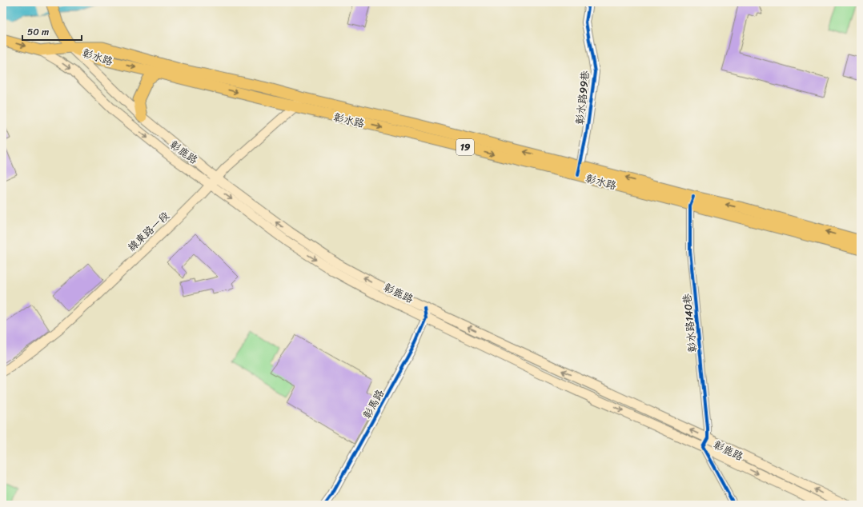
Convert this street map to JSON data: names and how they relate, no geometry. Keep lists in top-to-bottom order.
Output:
{
  "streets": {
    "main road": [
      "彰水路",
      "19",
      "彰鹿路",
      "線東路一段"
    ],
    "street": ["彰水路99巷", "彰水路140巷", "彰馬路"]
  },
  "crossings": [
    ["彰水路", "彰水路99巷"],
    ["彰水路", "19"],
    ["彰水路", "彰鹿路"],
    ["彰水路", "線東路一段"],
    ["彰水路", "彰水路140巷"],
    ["19", "彰鹿路"],
    ["彰鹿路", "線東路一段"],
    ["彰鹿路", "彰水路140巷"],
    ["彰鹿路", "彰馬路"]
  ],
  "scale_bar": "50 m"
}
